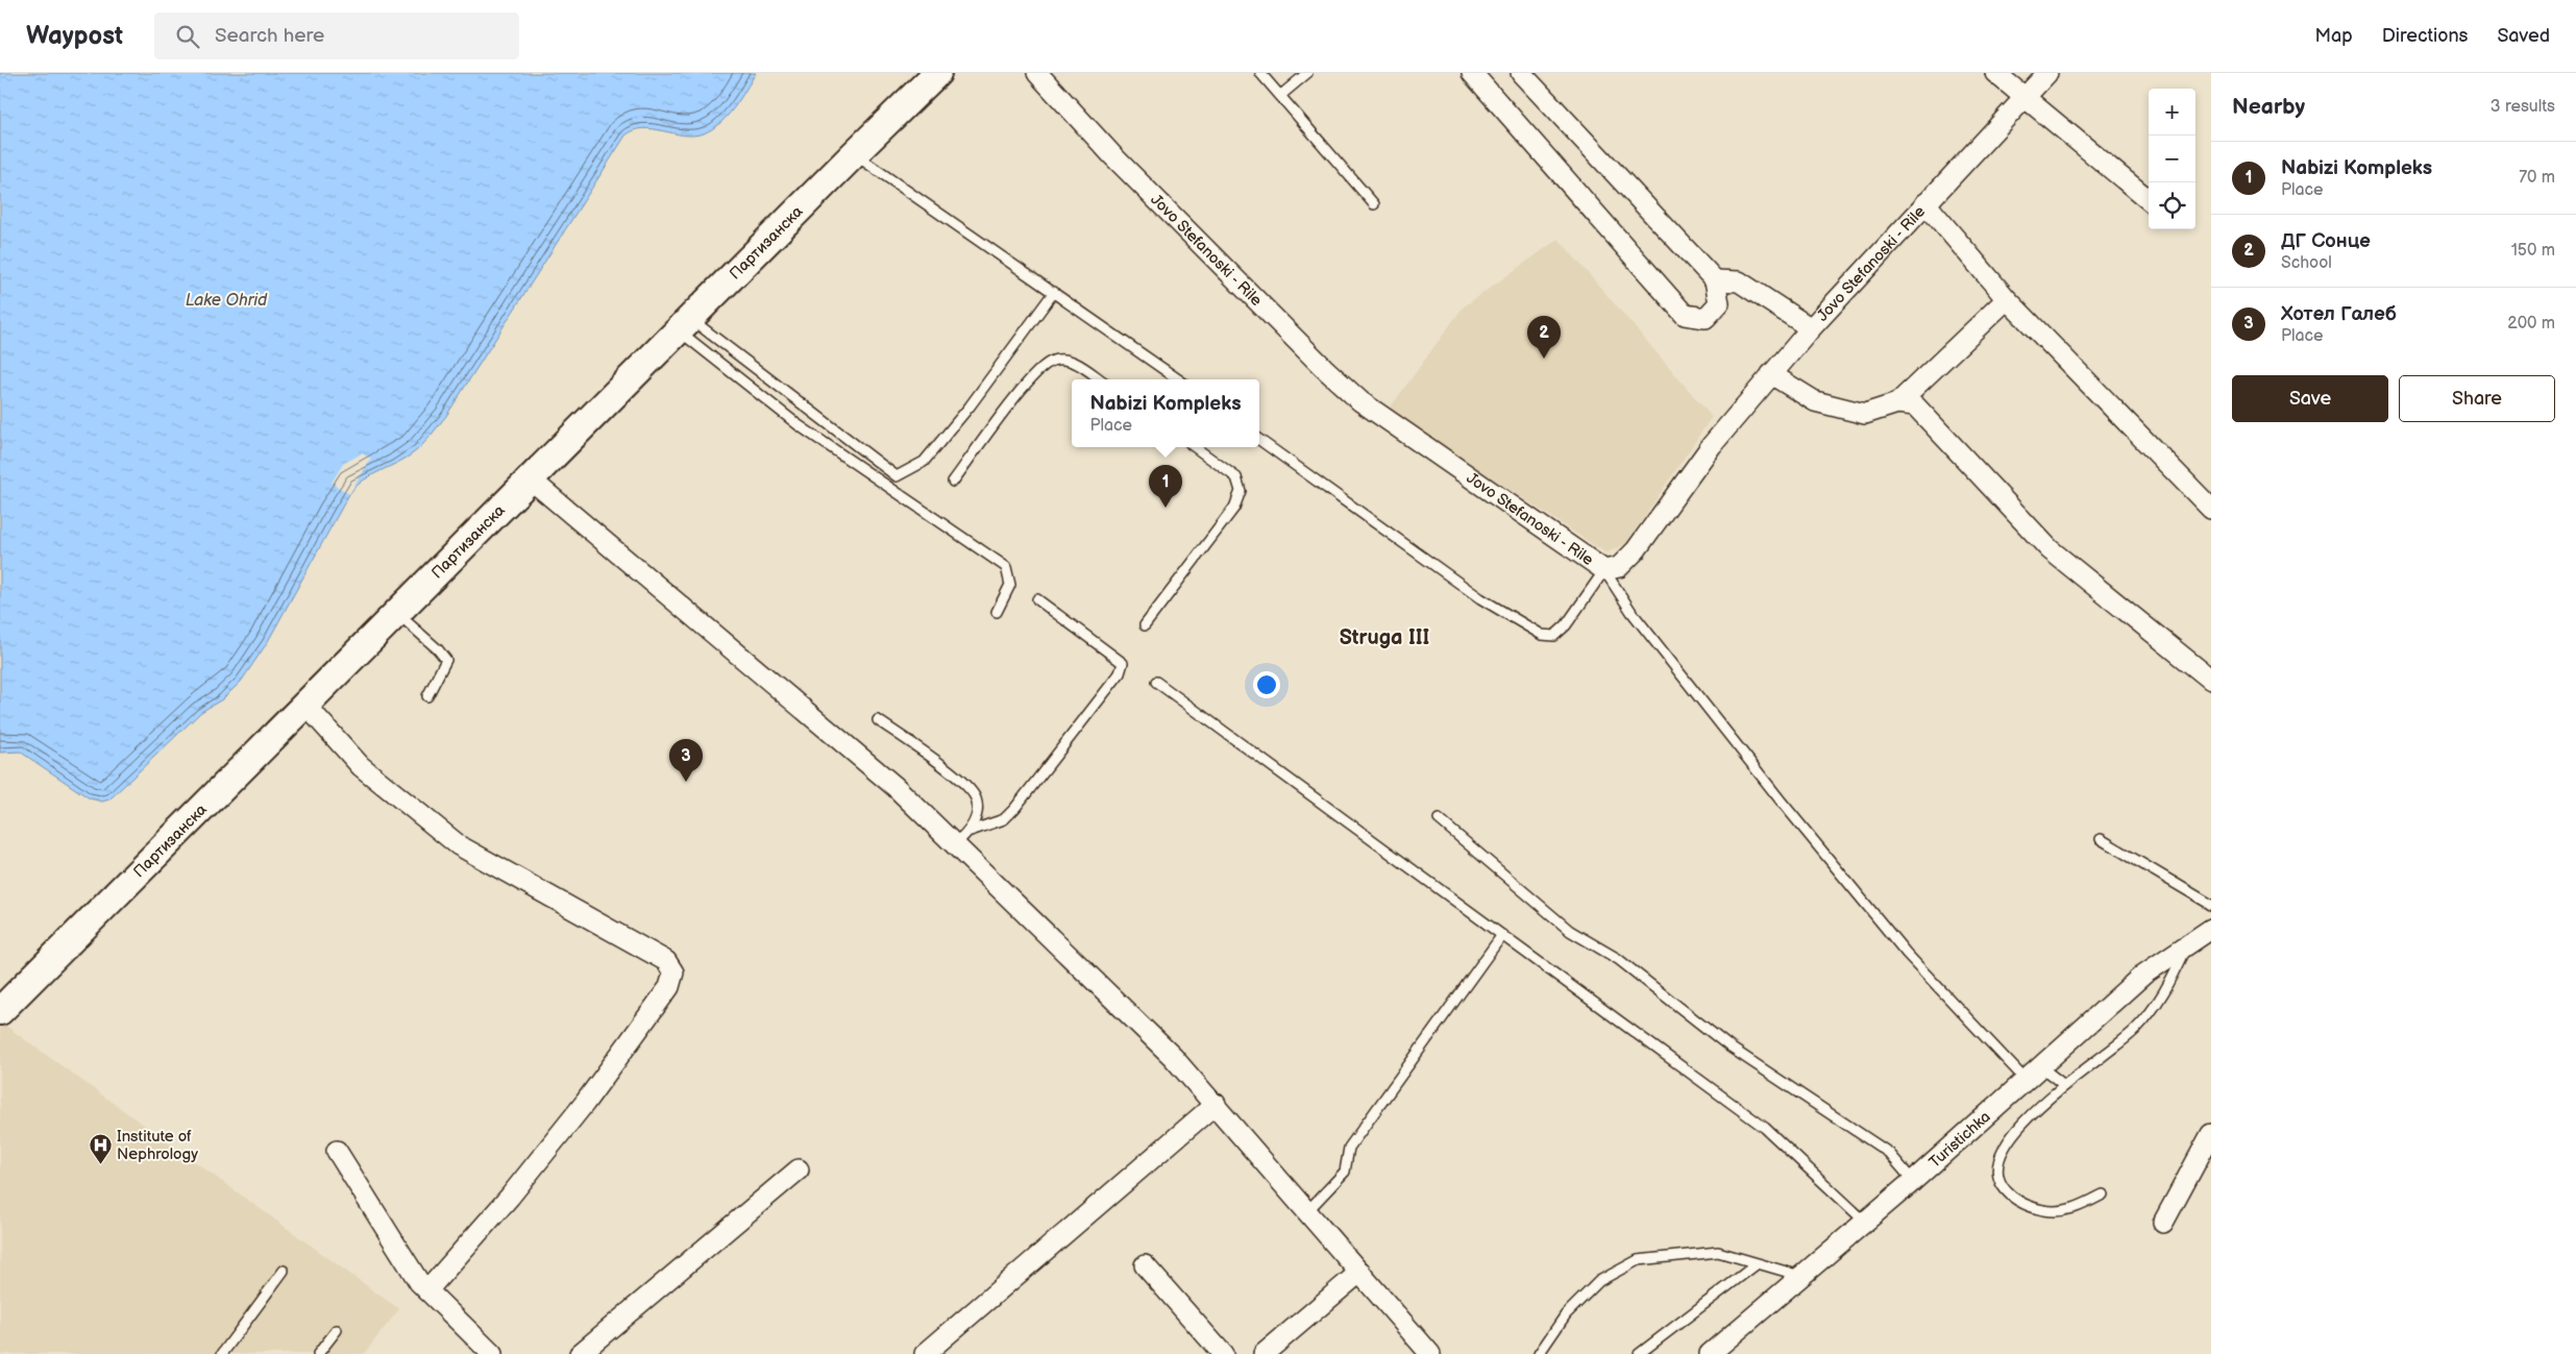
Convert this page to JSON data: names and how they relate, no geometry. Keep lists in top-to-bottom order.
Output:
{
  "streets": {
    "main road": ["Партизанска"],
    "street": ["Jovo Stefanoski - Rile", "Turistichka"]
  },
  "districts": ["Struga III"],
  "water": ["Lake Ohrid"],
  "places": {
    "hospital": ["Institute of Nephrology"]
  },
  "page": {
    "header": "Waypost",
    "search": "Search here",
    "nav": ["Map", "Directions", "Saved"],
    "heading": ["Nearby", "3 results"],
    "map_buttons": ["+", "−"],
    "list": [
      {
        "mark": "1",
        "name": "Nabizi Kompleks",
        "note": "Place",
        "value": "70 m"
      },
      {
        "mark": "2",
        "name": "ДГ Сонце",
        "note": "School",
        "value": "150 m"
      },
      {
        "mark": "3",
        "name": "Хотел Галеб",
        "note": "Place",
        "value": "200 m"
      }
    ],
    "pins": ["2", "1", "3"],
    "buttons": ["Save", "Share"],
    "popup": ["Nabizi Kompleks", "Place"]
  }
}
